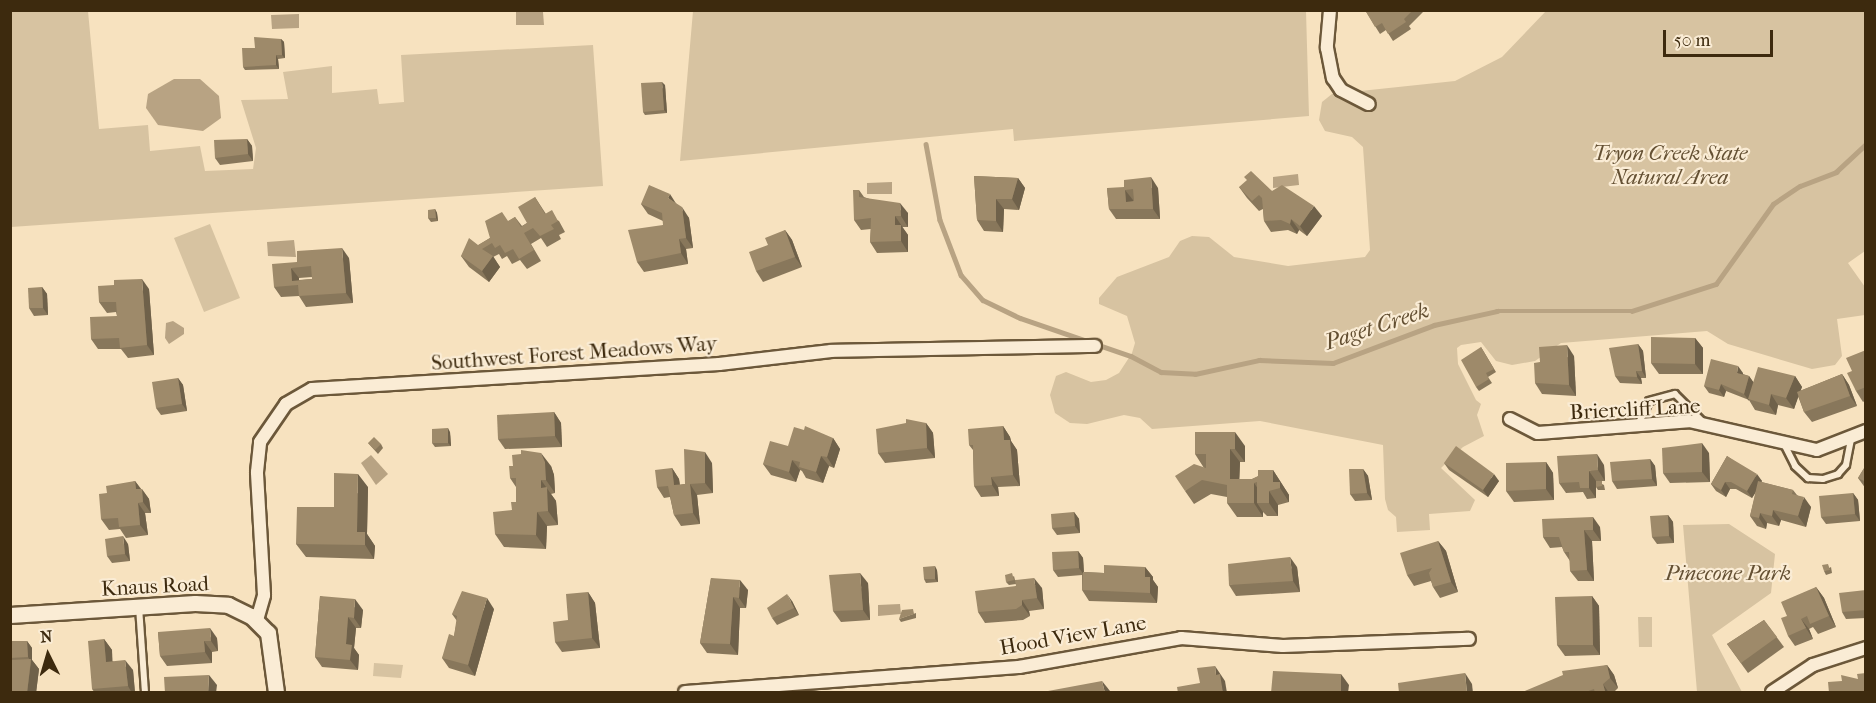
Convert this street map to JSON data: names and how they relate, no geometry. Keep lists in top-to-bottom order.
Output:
{
  "streets": {
    "street": [
      "Southwest Forest Meadows Way",
      "Briercliff Lane",
      "Knaus Road",
      "Hood View Lane"
    ]
  },
  "crossings": [
    ["Southwest Forest Meadows Way", "Knaus Road"]
  ],
  "water": ["Paget Creek"],
  "parks": ["Tryon Creek State Natural Area", "Pinecone Park"],
  "scale_bar": "50 m",
  "north": "top"
}
